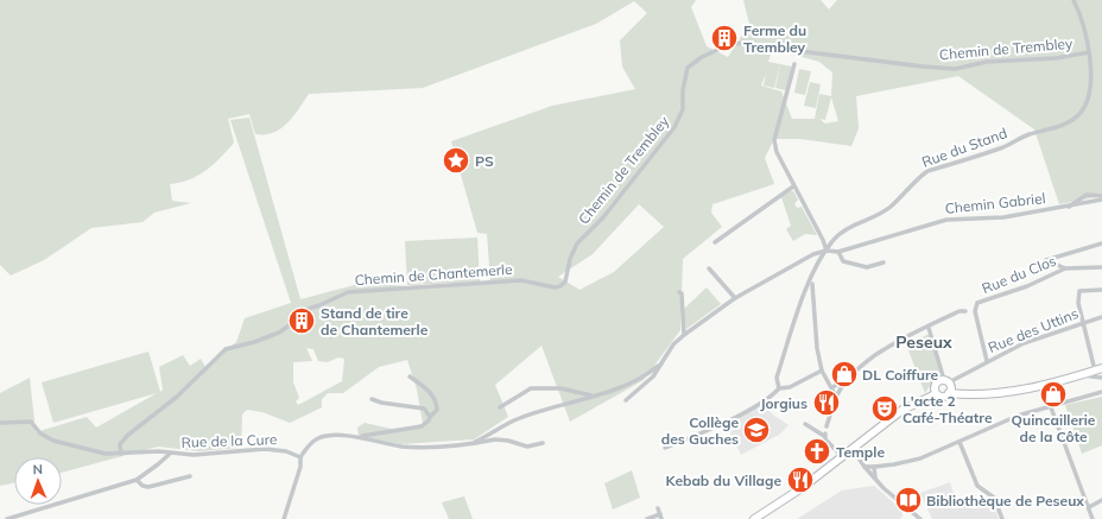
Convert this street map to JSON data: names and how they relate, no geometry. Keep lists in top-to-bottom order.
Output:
{
  "streets": {
    "street": [
      "Chemin de Trembley",
      "Rue du Stand",
      "Chemin Gabriel",
      "Chemin de Chantemerle",
      "Rue du Clos",
      "Rue des Uttins",
      "Rue de la Cure"
    ]
  },
  "crossings": [
    ["Chemin de Trembley", "Rue du Stand"],
    ["Chemin de Trembley", "Chemin de Chantemerle"],
    ["Rue du Stand", "Chemin Gabriel"],
    ["Chemin de Chantemerle", "Rue de la Cure"],
    ["Rue du Clos", "Rue des Uttins"]
  ],
  "districts": ["Peseux"],
  "places": {
    "building": ["Ferme du Trembley", "Stand de tire de Chantemerle"],
    "place": ["PS"],
    "shop": ["DL Coiffure", "Quincaillerie de la Côte"],
    "restaurant": ["Jorgius", "Kebab du Village"],
    "theatre": ["L'acte 2 Café-Théatre"],
    "school or university": ["Collège des Guches"],
    "church": ["Temple"],
    "library": ["Bibliothèque de Peseux"]
  },
  "north": "top"
}
